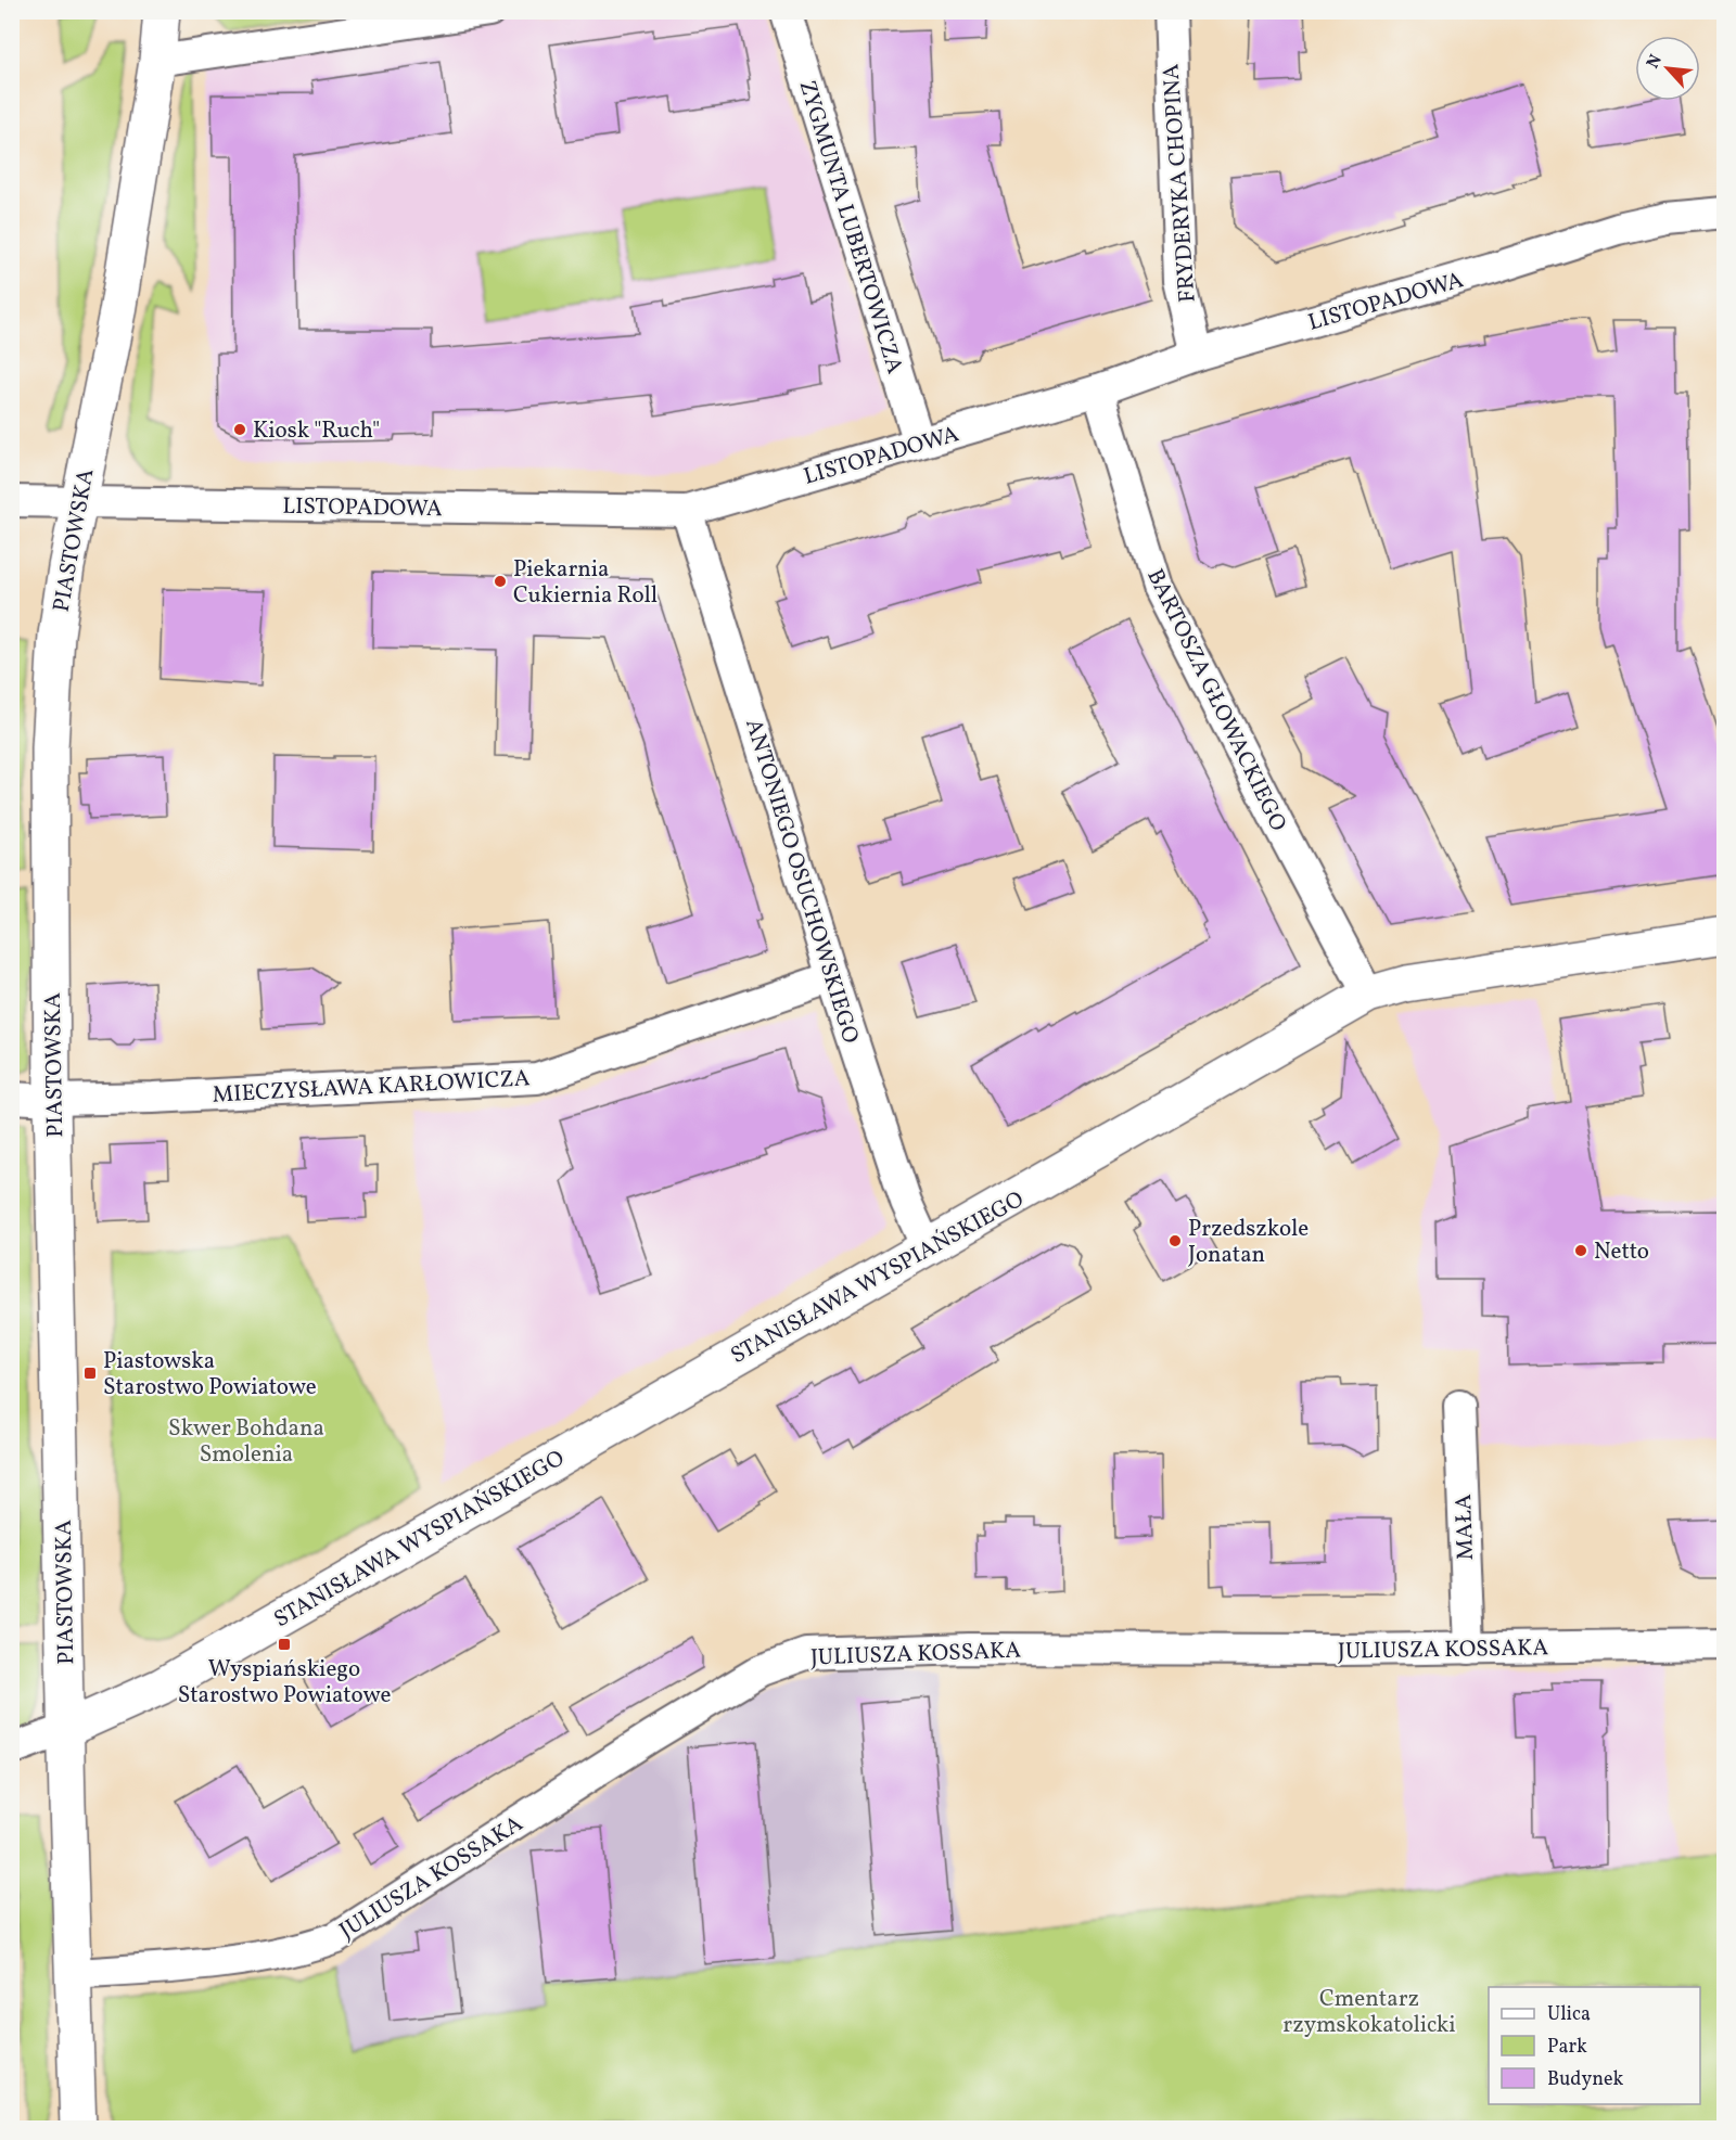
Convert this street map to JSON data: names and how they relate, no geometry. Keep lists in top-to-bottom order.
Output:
{
  "streets": {
    "street": [
      "FRYDERYKA CHOPINA",
      "ZYGMUNTA LUBERTOWICZA",
      "LISTOPADOWA",
      "PIASTOWSKA",
      "BARTOSZA GŁOWACKIEGO",
      "ANTONIEGO OSUCHOWSKIEGO",
      "MIECZYSŁAWA KARŁOWICZA",
      "STANISŁAWA WYSPIAŃSKIEGO",
      "MAŁA",
      "JULIUSZA KOSSAKA"
    ]
  },
  "crossings": [
    ["FRYDERYKA CHOPINA", "LISTOPADOWA"],
    ["ZYGMUNTA LUBERTOWICZA", "LISTOPADOWA"],
    ["LISTOPADOWA", "PIASTOWSKA"],
    ["LISTOPADOWA", "BARTOSZA GŁOWACKIEGO"],
    ["LISTOPADOWA", "ANTONIEGO OSUCHOWSKIEGO"],
    ["PIASTOWSKA", "MIECZYSŁAWA KARŁOWICZA"],
    ["PIASTOWSKA", "STANISŁAWA WYSPIAŃSKIEGO"],
    ["PIASTOWSKA", "JULIUSZA KOSSAKA"],
    ["BARTOSZA GŁOWACKIEGO", "STANISŁAWA WYSPIAŃSKIEGO"],
    ["ANTONIEGO OSUCHOWSKIEGO", "MIECZYSŁAWA KARŁOWICZA"],
    ["ANTONIEGO OSUCHOWSKIEGO", "STANISŁAWA WYSPIAŃSKIEGO"],
    ["MAŁA", "JULIUSZA KOSSAKA"]
  ],
  "parks": ["Skwer Bohdana Smolenia", "Cmentarz rzymskokatolicki"],
  "places": {
    "other": [
      "Kiosk \"Ruch\"",
      "Piekarnia Cukiernia Roll",
      "Przedszkole Jonatan",
      "Netto"
    ],
    "transit": ["Piastowska Starostwo Powiatowe", "Wyspiańskiego Starostwo Powiatowe"]
  },
  "legend": ["Ulica", "Park", "Budynek"],
  "north": "top left"
}
